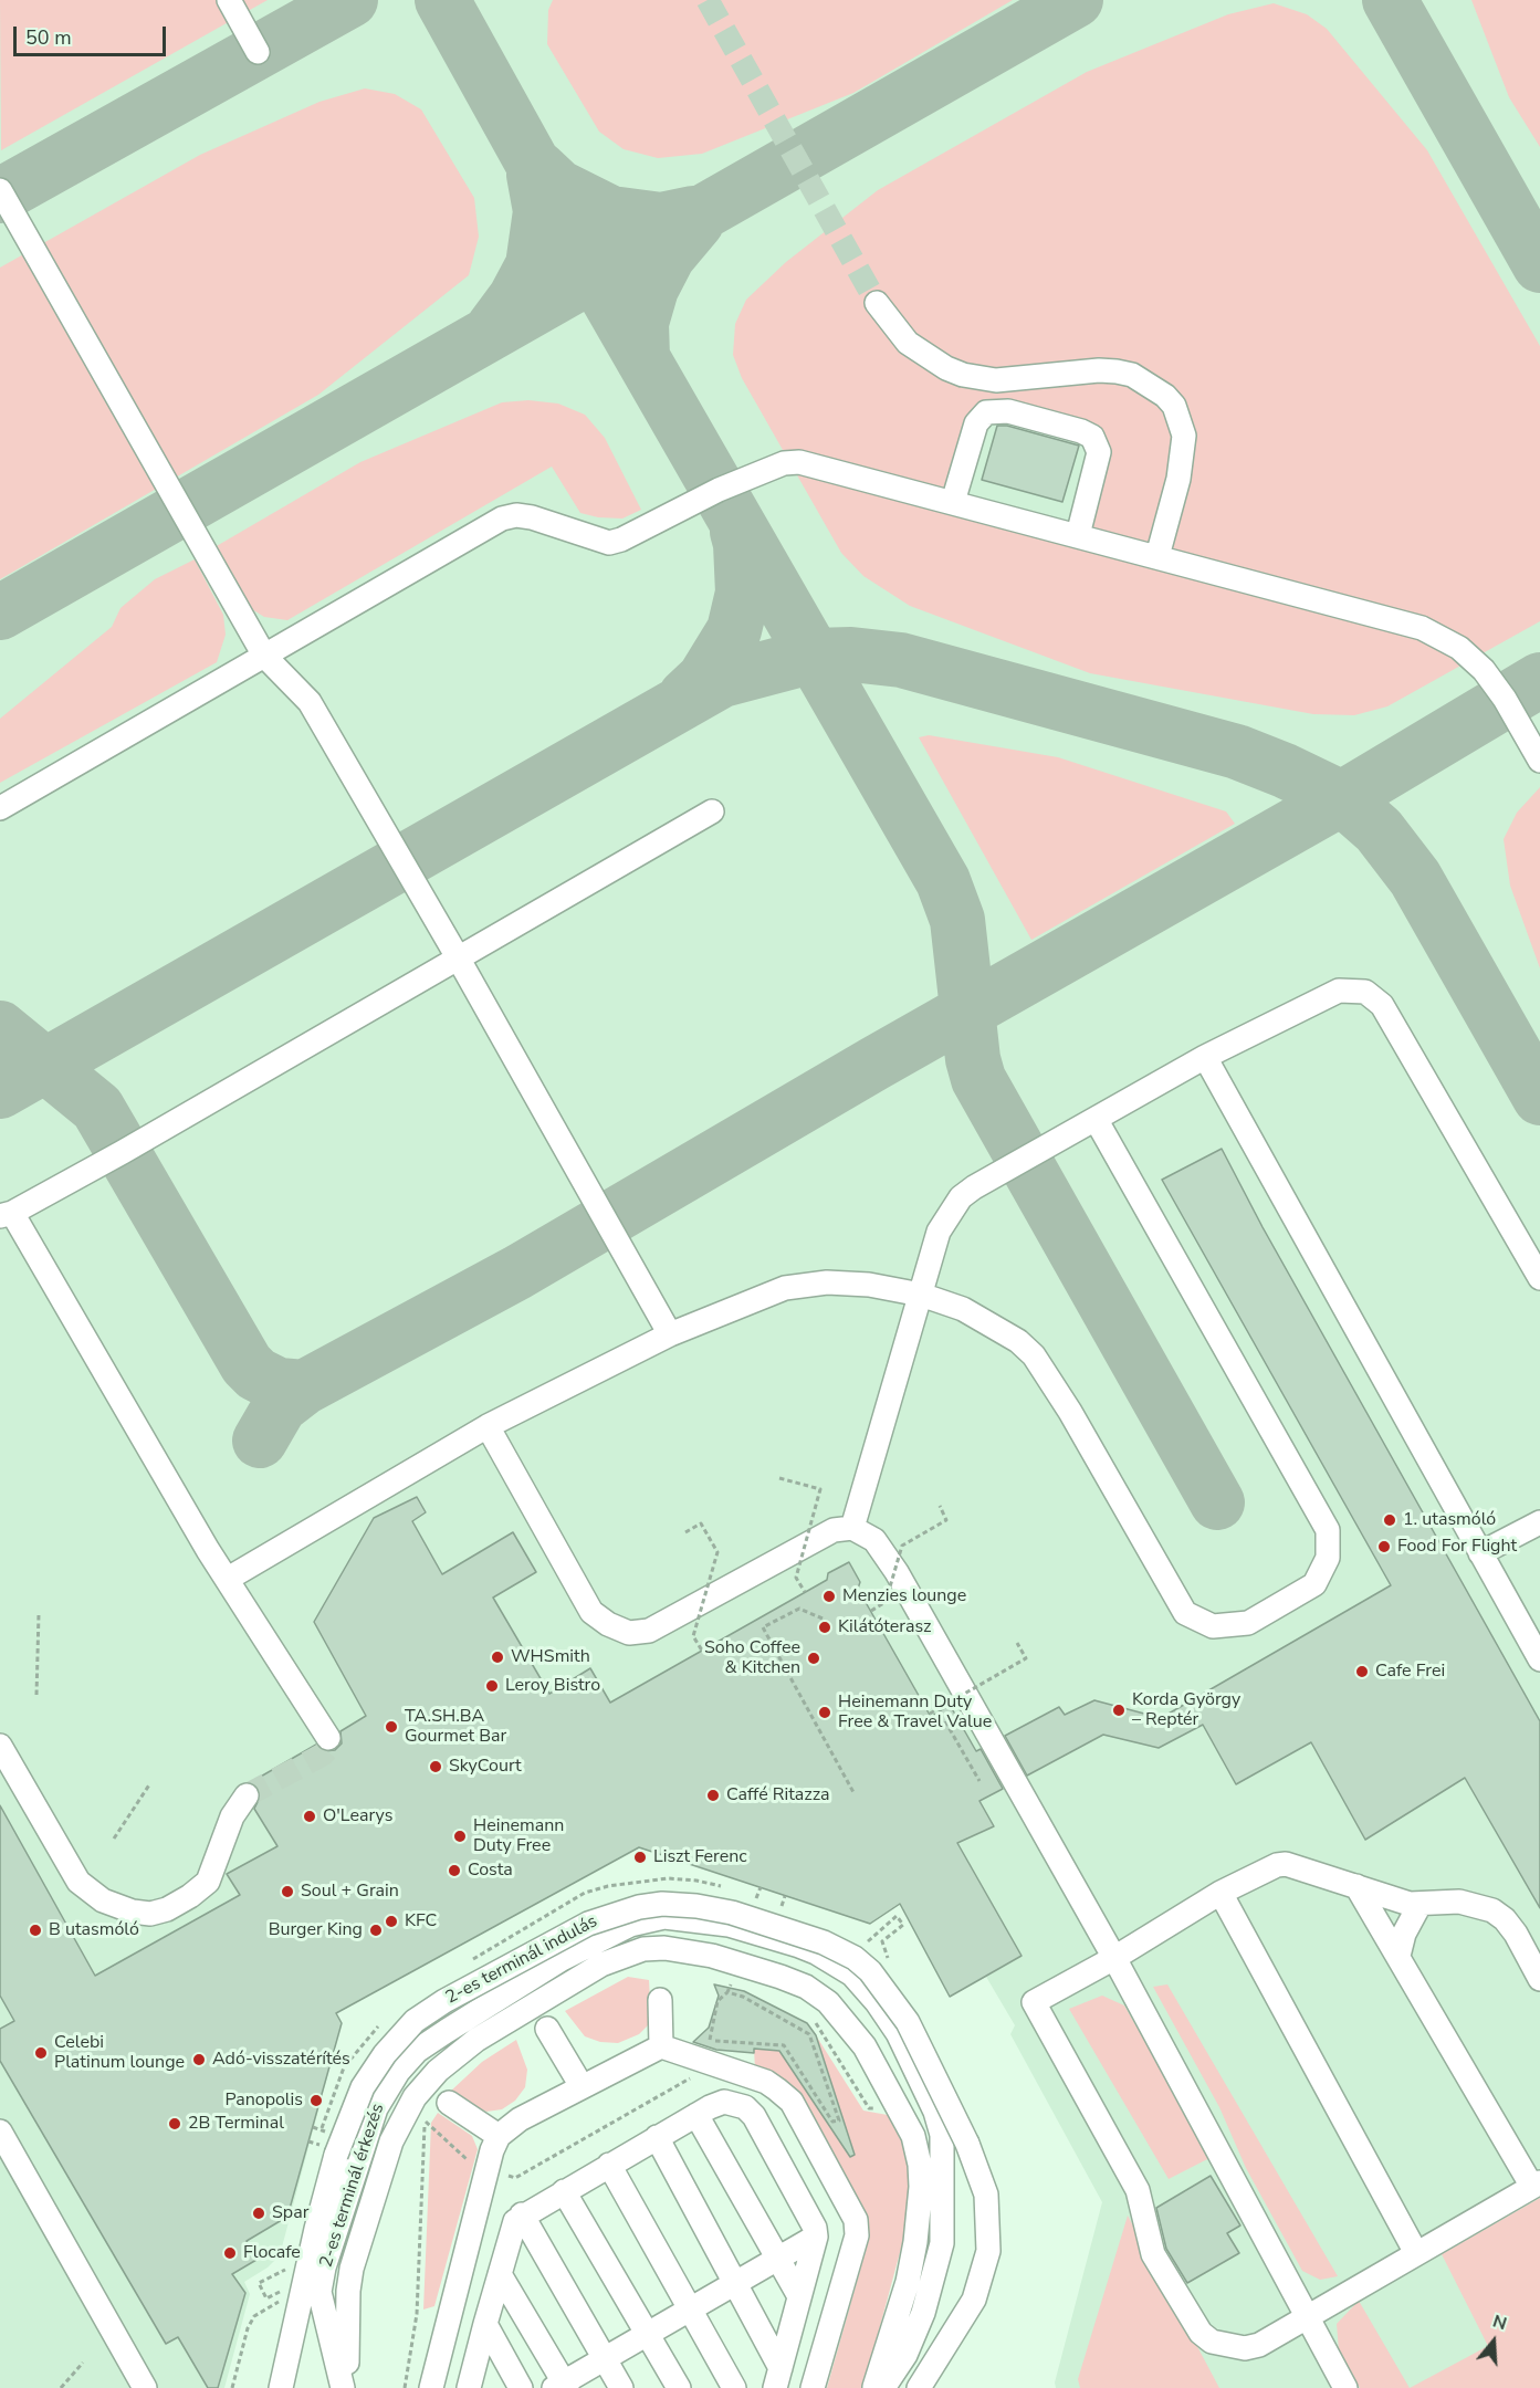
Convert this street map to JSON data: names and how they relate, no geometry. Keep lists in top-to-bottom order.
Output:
{
  "streets": {
    "street": ["2-es terminál indulás", "2-es terminál érkezés"]
  },
  "places": [
    "1. utasmóló",
    "Food For Flight",
    "Menzies lounge",
    "Kilátóterasz",
    "WHSmith",
    "Soho Coffee & Kitchen",
    "Cafe Frei",
    "Leroy Bistro",
    "Korda György – Reptér",
    "Heinemann Duty Free & Travel Value",
    "TA.SH.BA Gourmet Bar",
    "SkyCourt",
    "Caffé Ritazza",
    "O'Learys",
    "Heinemann Duty Free",
    "Liszt Ferenc",
    "Costa",
    "Soul + Grain",
    "KFC",
    "B utasmóló",
    "Burger King",
    "Celebi Platinum lounge",
    "Adó-visszatérítés",
    "Panopolis",
    "2B Terminal",
    "Spar",
    "Flocafe"
  ],
  "scale_bar": "50 m",
  "north": "top"
}
